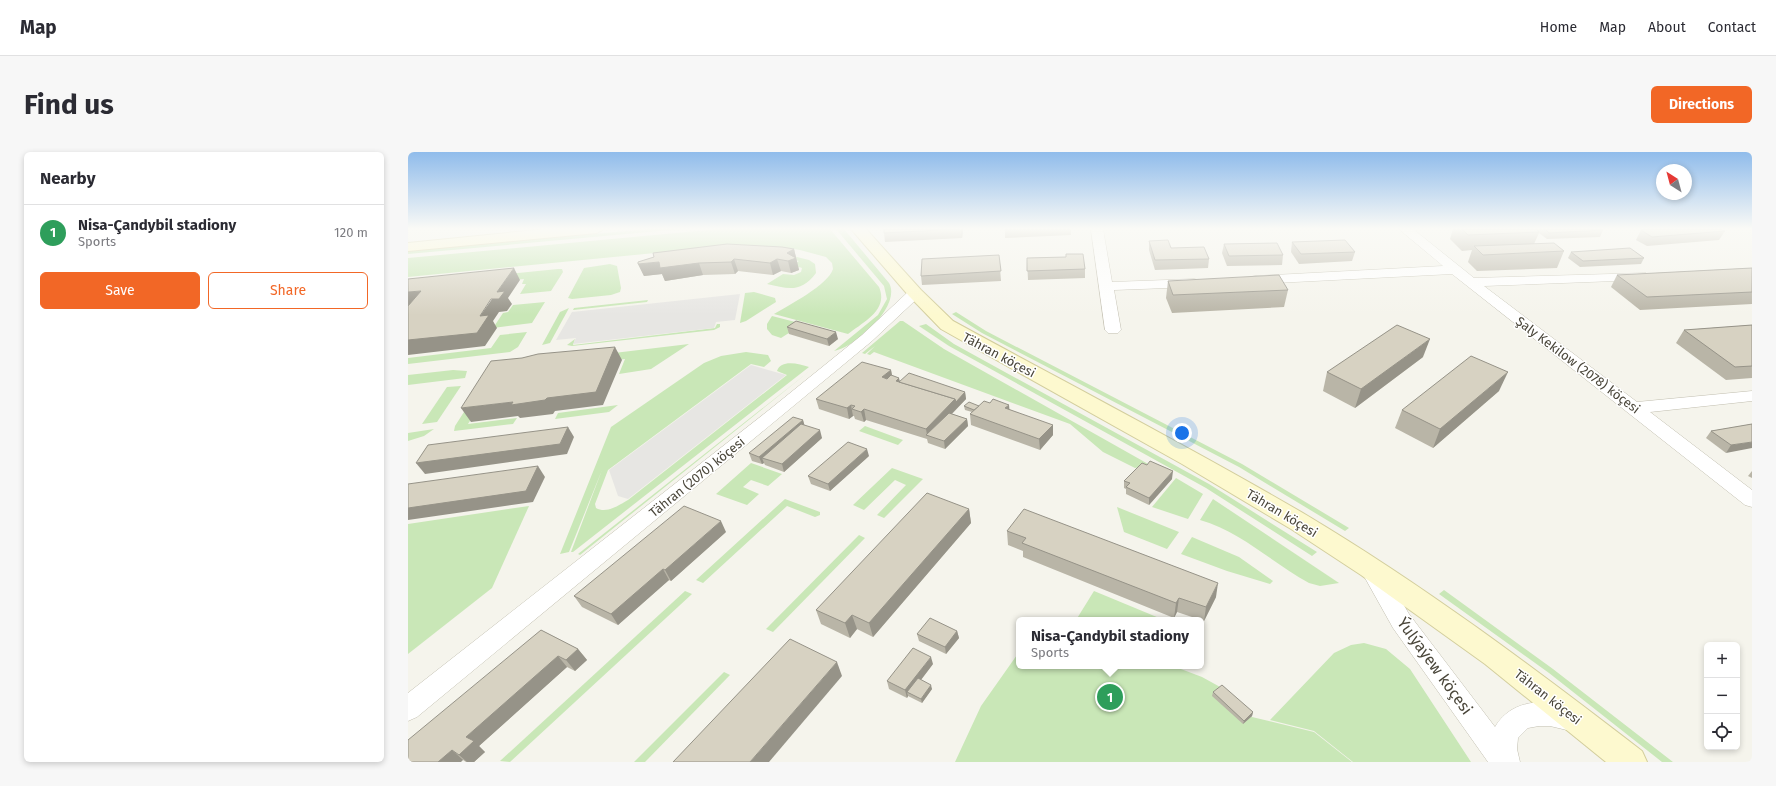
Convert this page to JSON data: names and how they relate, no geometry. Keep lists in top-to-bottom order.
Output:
{
  "streets": {
    "street": [
      "Tähran köçesi",
      "Şaly Kekilow (2078) köçesi",
      "Tähran (2070) köçesi",
      "Ýulýaýew köçesi"
    ]
  },
  "crossings": [
    ["Tähran köçesi", "Tähran (2070) köçesi"],
    ["Tähran köçesi", "Ýulýaýew köçesi"]
  ],
  "north": "top left",
  "page": {
    "header": "Map",
    "nav": [
      "Home",
      "Map",
      "About",
      "Contact"
    ],
    "buttons": [
      "Directions",
      ["Save", "Share"]
    ],
    "title": "Find us",
    "heading": "Nearby",
    "list": [
      {
        "mark": "1",
        "name": "Nisa-Çandybil stadiony",
        "note": "Sports",
        "value": "120 m"
      }
    ],
    "popup": ["Nisa-Çandybil stadiony", "Sports"],
    "map_buttons": ["+", "−"],
    "pins": "1"
  }
}
